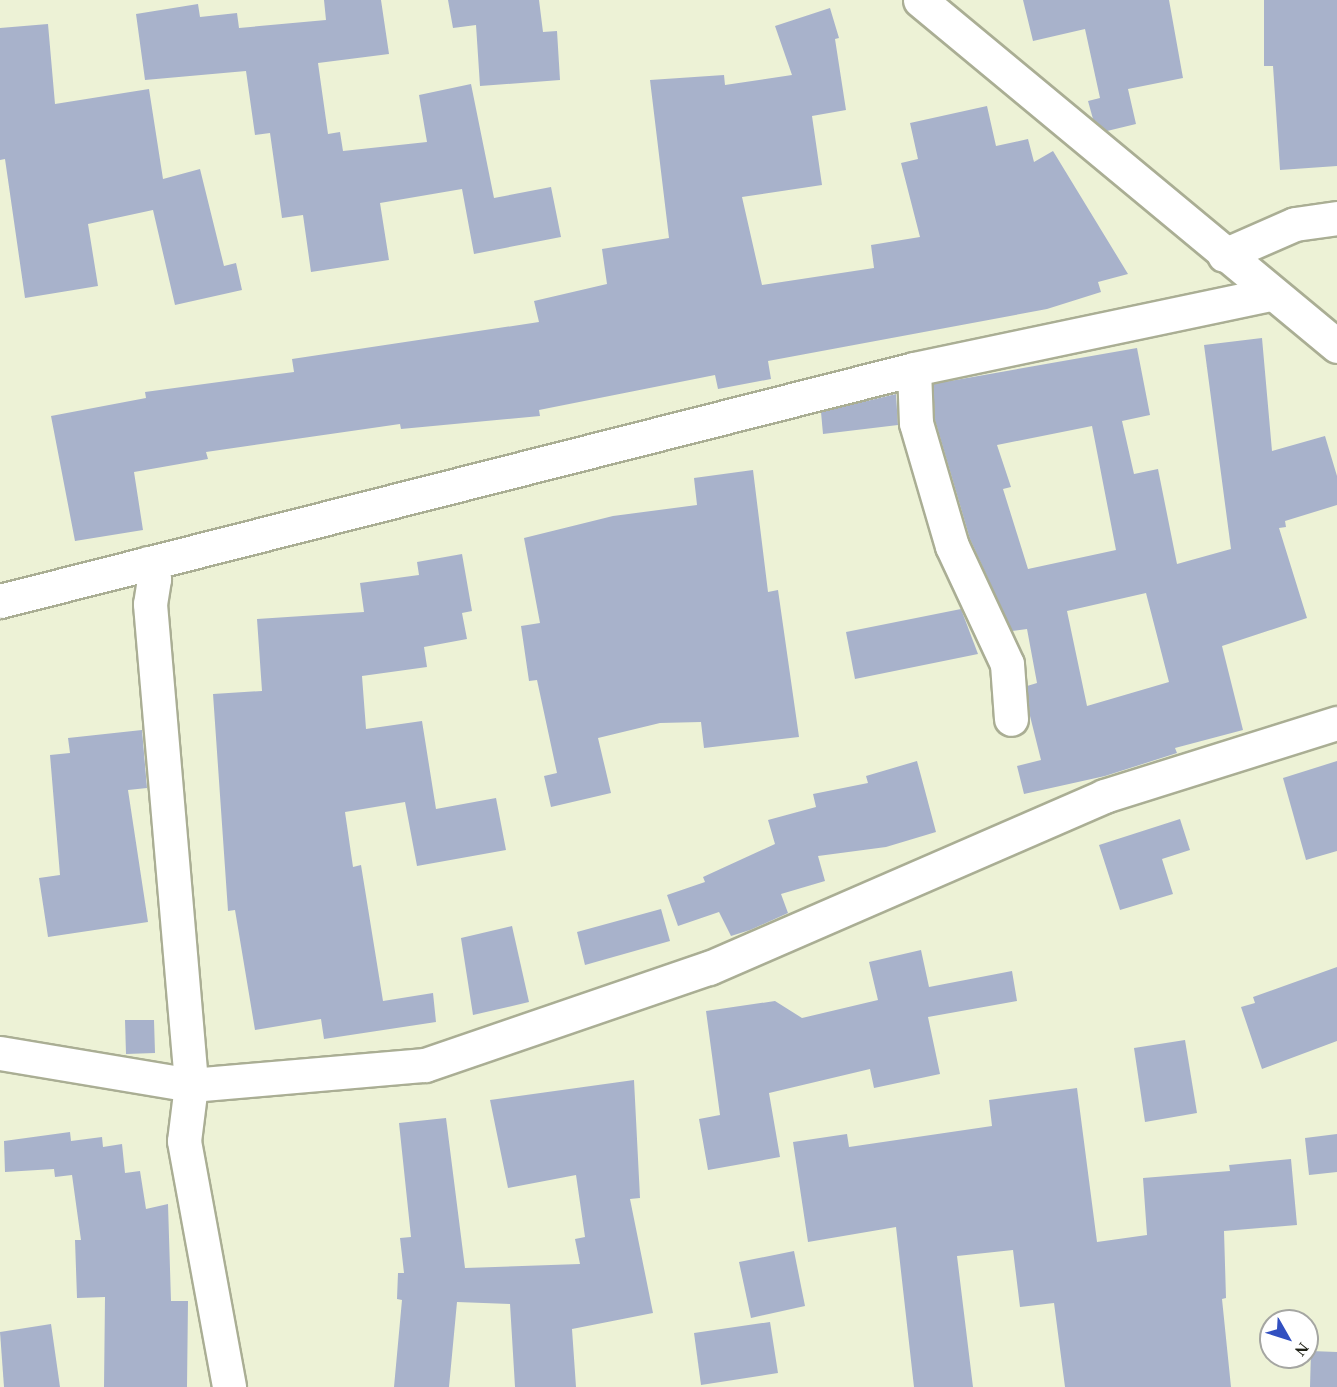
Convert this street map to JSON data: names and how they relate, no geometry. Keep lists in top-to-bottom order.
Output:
{
  "north": "bottom right"
}
